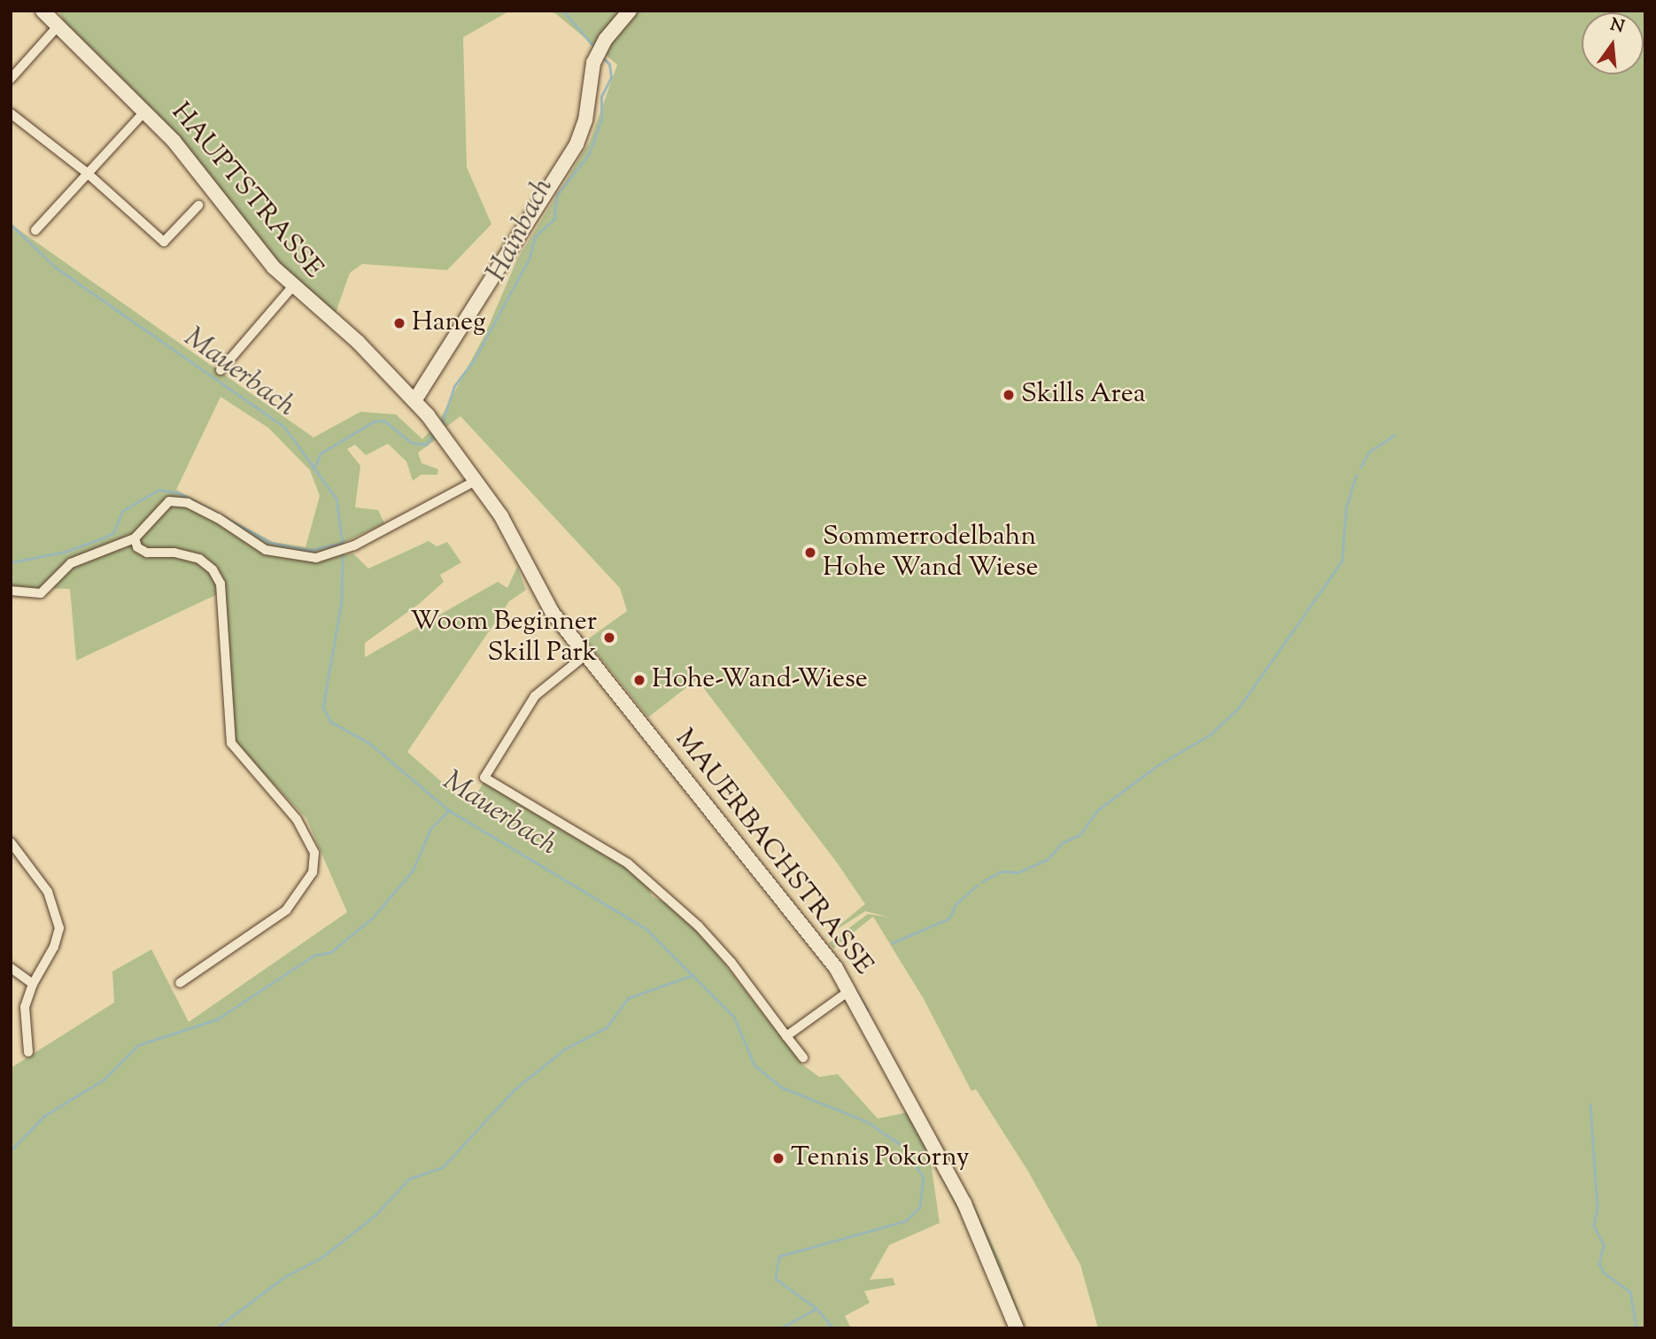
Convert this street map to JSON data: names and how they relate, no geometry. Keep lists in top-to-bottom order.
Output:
{
  "streets": {
    "main road": ["HAUPTSTRASSE", "MAUERBACHSTRASSE"]
  },
  "crossings": [
    ["HAUPTSTRASSE", "MAUERBACHSTRASSE"]
  ],
  "water": ["Hainbach", "Mauerbach"],
  "places": [
    "Haneg",
    "Skills Area",
    "Sommerrodelbahn Hohe Wand Wiese",
    "Woom Beginner Skill Park",
    "Hohe-Wand-Wiese",
    "Tennis Pokorny"
  ],
  "north": "top"
}
